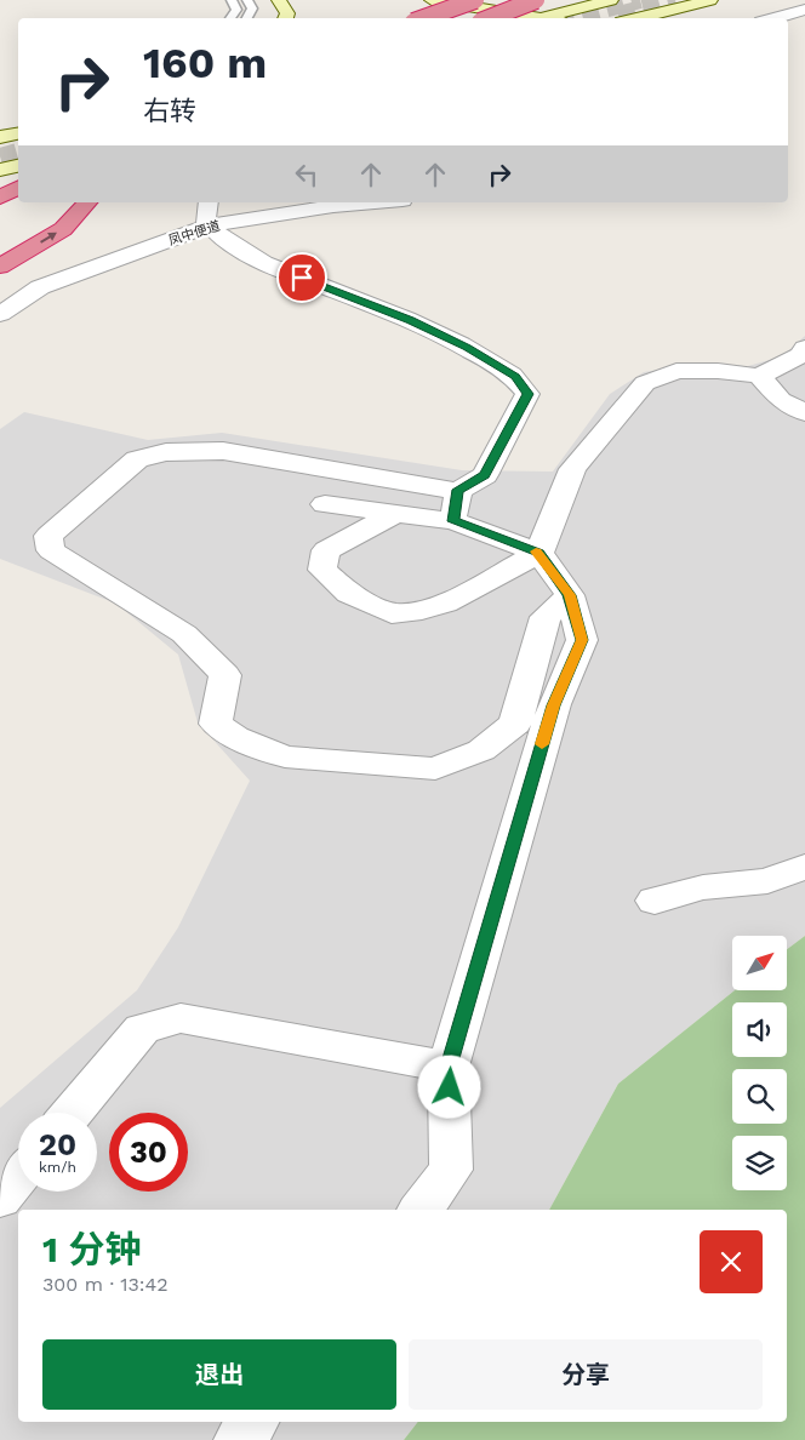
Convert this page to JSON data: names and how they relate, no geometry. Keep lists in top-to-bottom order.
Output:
{
  "streets": {
    "street": ["凤中便道"]
  },
  "north": "top right",
  "page": {
    "turn": ["160 m", "右转"],
    "speed": "20 km/h",
    "limit": "30",
    "heading": ["1 分钟", "300 m · 13:42"],
    "buttons": ["退出", "分享"]
  }
}
